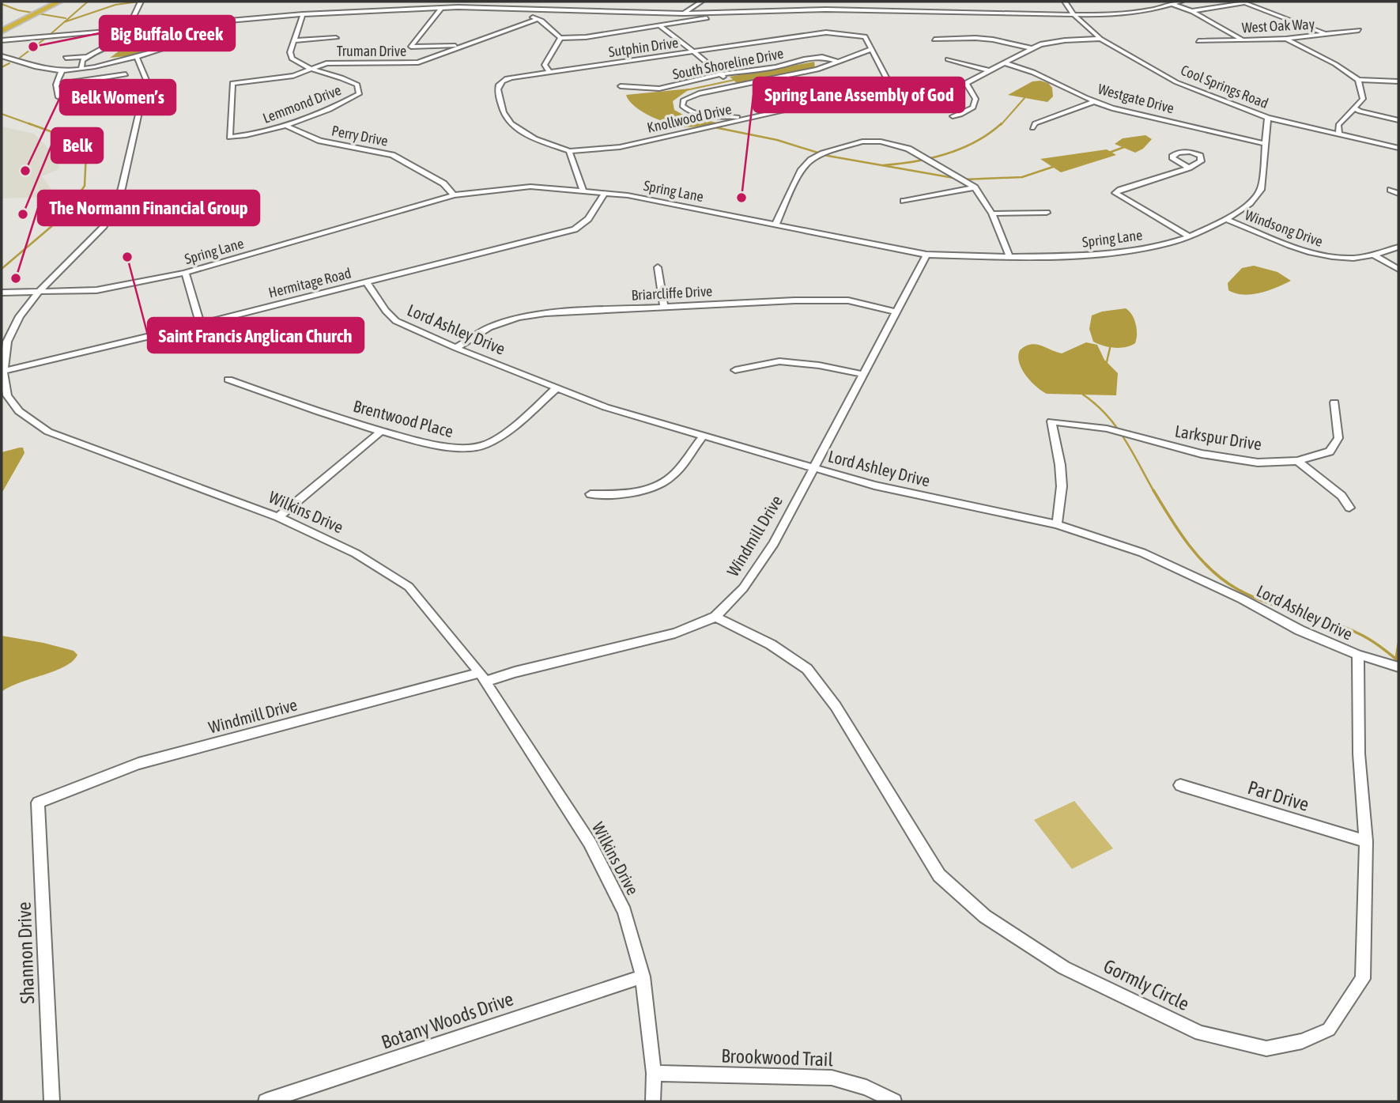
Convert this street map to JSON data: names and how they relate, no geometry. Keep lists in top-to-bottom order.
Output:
{
  "streets": {
    "street": [
      "West Oak Way",
      "Sutphin Drive",
      "Truman Drive",
      "South Shoreline Drive",
      "Cool Springs Road",
      "Westgate Drive",
      "Lemmond Drive",
      "Knollwood Drive",
      "Perry Drive",
      "Spring Lane",
      "Windsong Drive",
      "Hermitage Road",
      "Briarcliffe Drive",
      "Lord Ashley Drive",
      "Brentwood Place",
      "Larkspur Drive",
      "Wilkins Drive",
      "Windmill Drive",
      "Par Drive",
      "Shannon Drive",
      "Gormly Circle",
      "Botany Woods Drive",
      "Brookwood Trail"
    ]
  },
  "crossings": [
    ["Sutphin Drive", "Knollwood Drive"],
    ["Truman Drive", "Lemmond Drive"],
    ["Cool Springs Road", "Knollwood Drive"],
    ["Cool Springs Road", "Spring Lane"],
    ["Westgate Drive", "Knollwood Drive"],
    ["Westgate Drive", "Spring Lane"],
    ["Lemmond Drive", "Perry Drive"],
    ["Perry Drive", "Spring Lane"],
    ["Spring Lane", "Windsong Drive"],
    ["Spring Lane", "Hermitage Road"],
    ["Spring Lane", "Wilkins Drive"],
    ["Spring Lane", "Windmill Drive"],
    ["Hermitage Road", "Lord Ashley Drive"],
    ["Hermitage Road", "Wilkins Drive"],
    ["Briarcliffe Drive", "Lord Ashley Drive"],
    ["Briarcliffe Drive", "Windmill Drive"],
    ["Lord Ashley Drive", "Brentwood Place"],
    ["Lord Ashley Drive", "Larkspur Drive"],
    ["Lord Ashley Drive", "Windmill Drive"],
    ["Lord Ashley Drive", "Gormly Circle"],
    ["Wilkins Drive", "Windmill Drive"],
    ["Wilkins Drive", "Botany Woods Drive"],
    ["Wilkins Drive", "Brookwood Trail"],
    ["Windmill Drive", "Shannon Drive"],
    ["Windmill Drive", "Gormly Circle"],
    ["Par Drive", "Gormly Circle"]
  ],
  "places": [
    "Big Buffalo Creek",
    "Belk Women’s",
    "Spring Lane Assembly of God",
    "Belk",
    "Saint Francis Anglican Church",
    "The Normann Financial Group"
  ]
}
